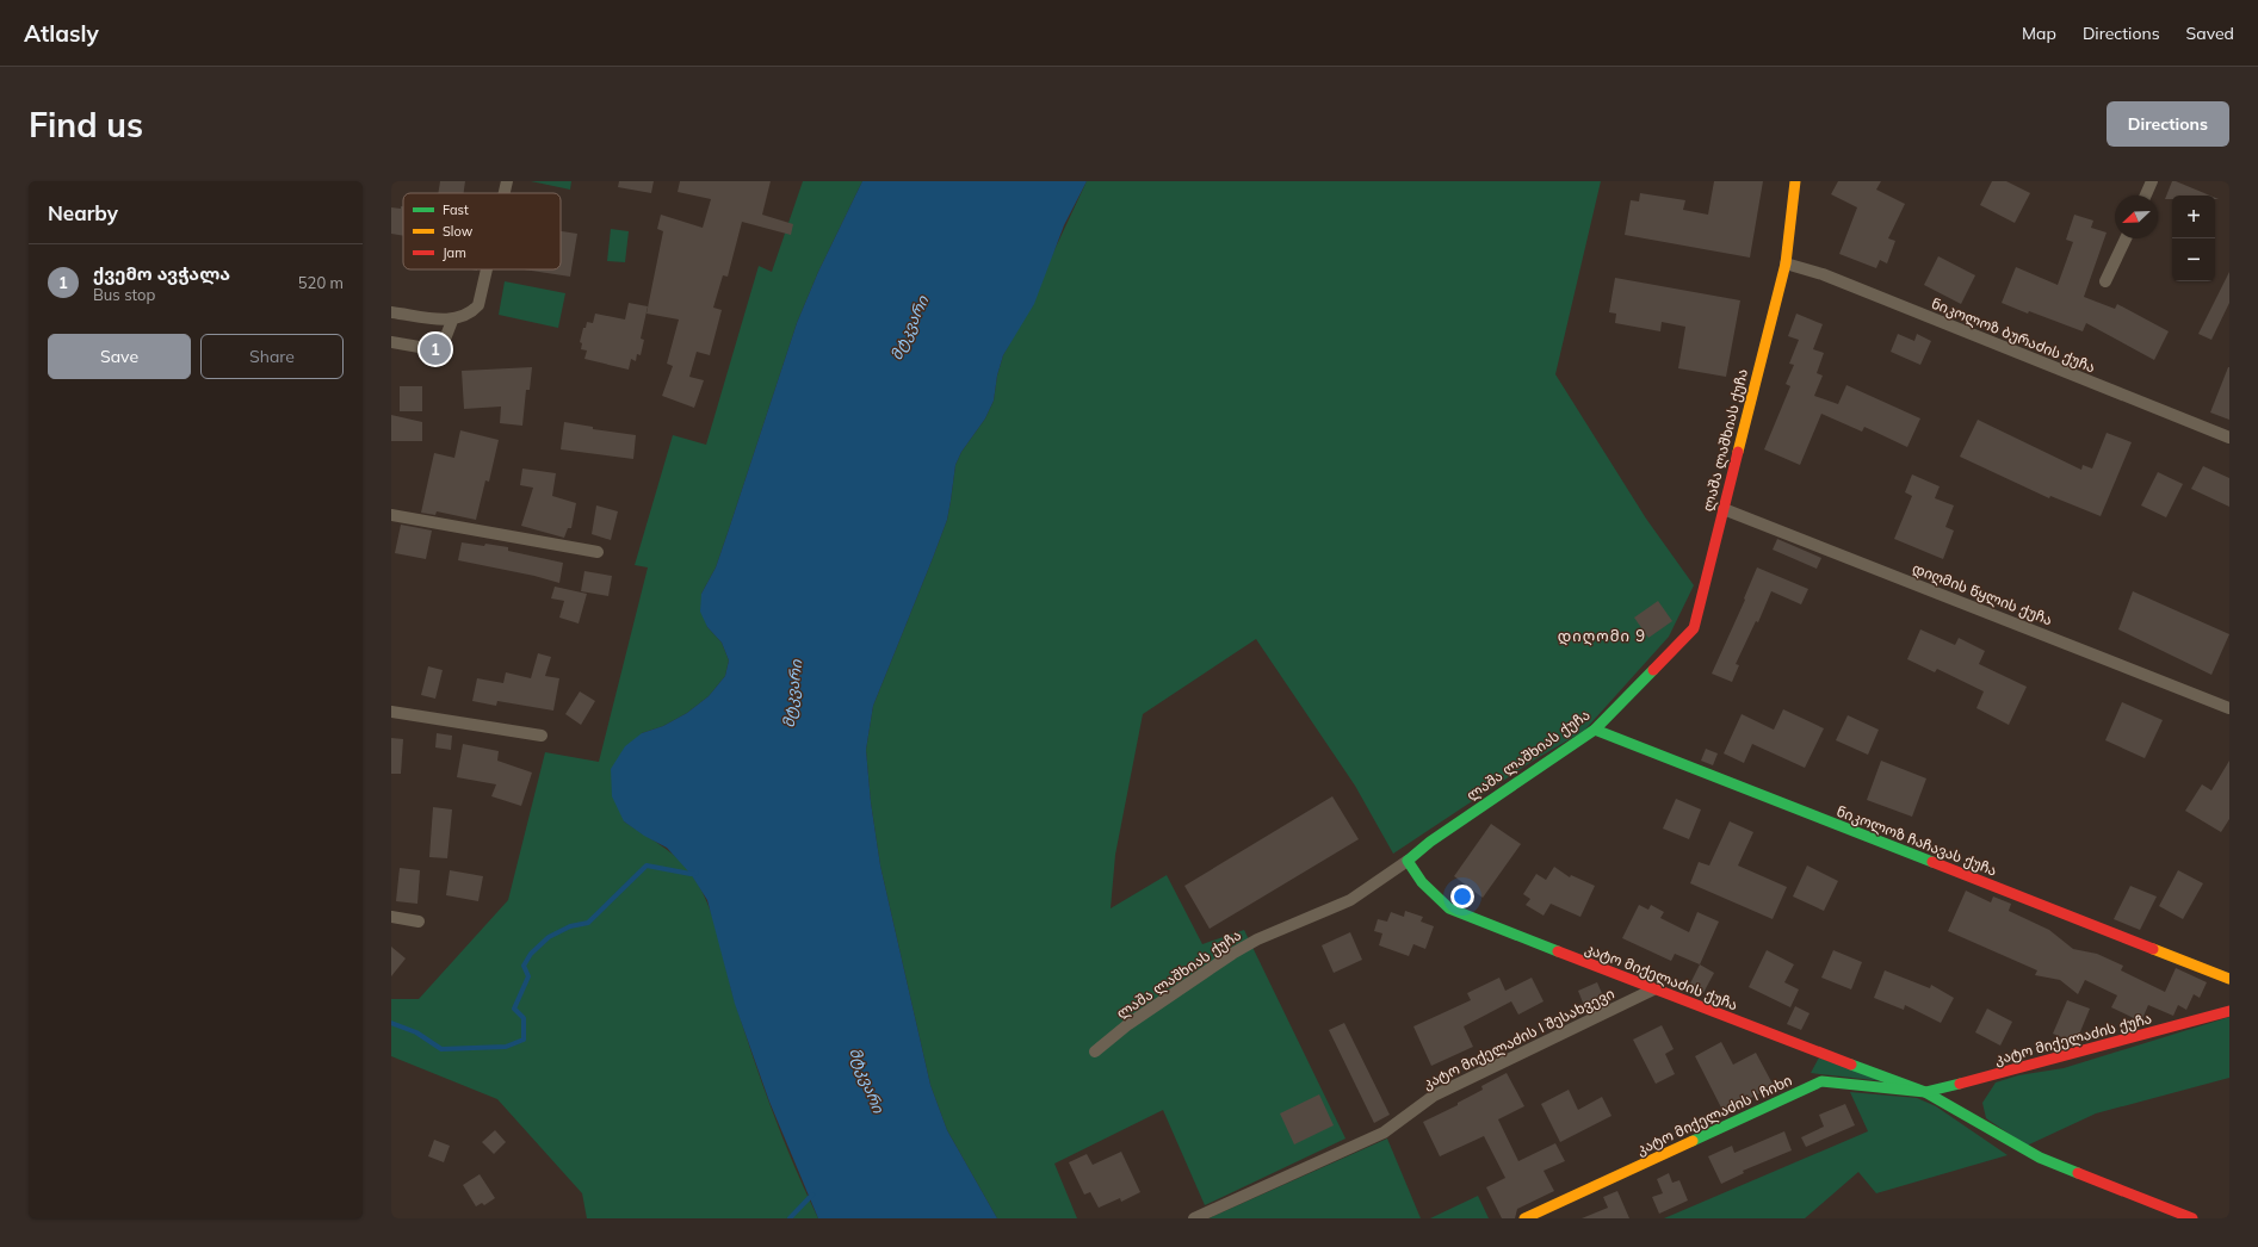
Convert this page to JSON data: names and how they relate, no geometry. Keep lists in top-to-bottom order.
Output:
{
  "streets": {
    "street": [
      "ნიკოლოზ ბურაძის ქუჩა",
      "ლაშა ლაშხიას ქუჩა",
      "დიღმის წყლის ქუჩა",
      "ნიკოლოზ ჩაჩავას ქუჩა",
      "კატო მიქელაძის ქუჩა",
      "კატო მიქელაძის I შესახვევი",
      "კატო მიქელაძის I ჩიხი"
    ]
  },
  "crossings": [
    ["ნიკოლოზ ბურაძის ქუჩა", "ლაშა ლაშხიას ქუჩა"],
    ["ლაშა ლაშხიას ქუჩა", "დიღმის წყლის ქუჩა"],
    ["ლაშა ლაშხიას ქუჩა", "ნიკოლოზ ჩაჩავას ქუჩა"],
    ["ლაშა ლაშხიას ქუჩა", "კატო მიქელაძის ქუჩა"],
    ["კატო მიქელაძის ქუჩა", "კატო მიქელაძის I შესახვევი"],
    ["კატო მიქელაძის ქუჩა", "კატო მიქელაძის I ჩიხი"]
  ],
  "districts": ["დიღომი 9"],
  "water": ["მტკვარი"],
  "legend": ["Fast", "Slow", "Jam"],
  "north": "bottom left",
  "page": {
    "header": "Atlasly",
    "nav": ["Map", "Directions", "Saved"],
    "buttons": [
      "Directions",
      ["Save", "Share"]
    ],
    "title": "Find us",
    "heading": "Nearby",
    "map_buttons": ["+", "−"],
    "list": [
      {
        "mark": "1",
        "name": "ქვემო ავჭალა",
        "note": "Bus stop",
        "value": "520 m"
      }
    ],
    "pins": "1"
  }
}
